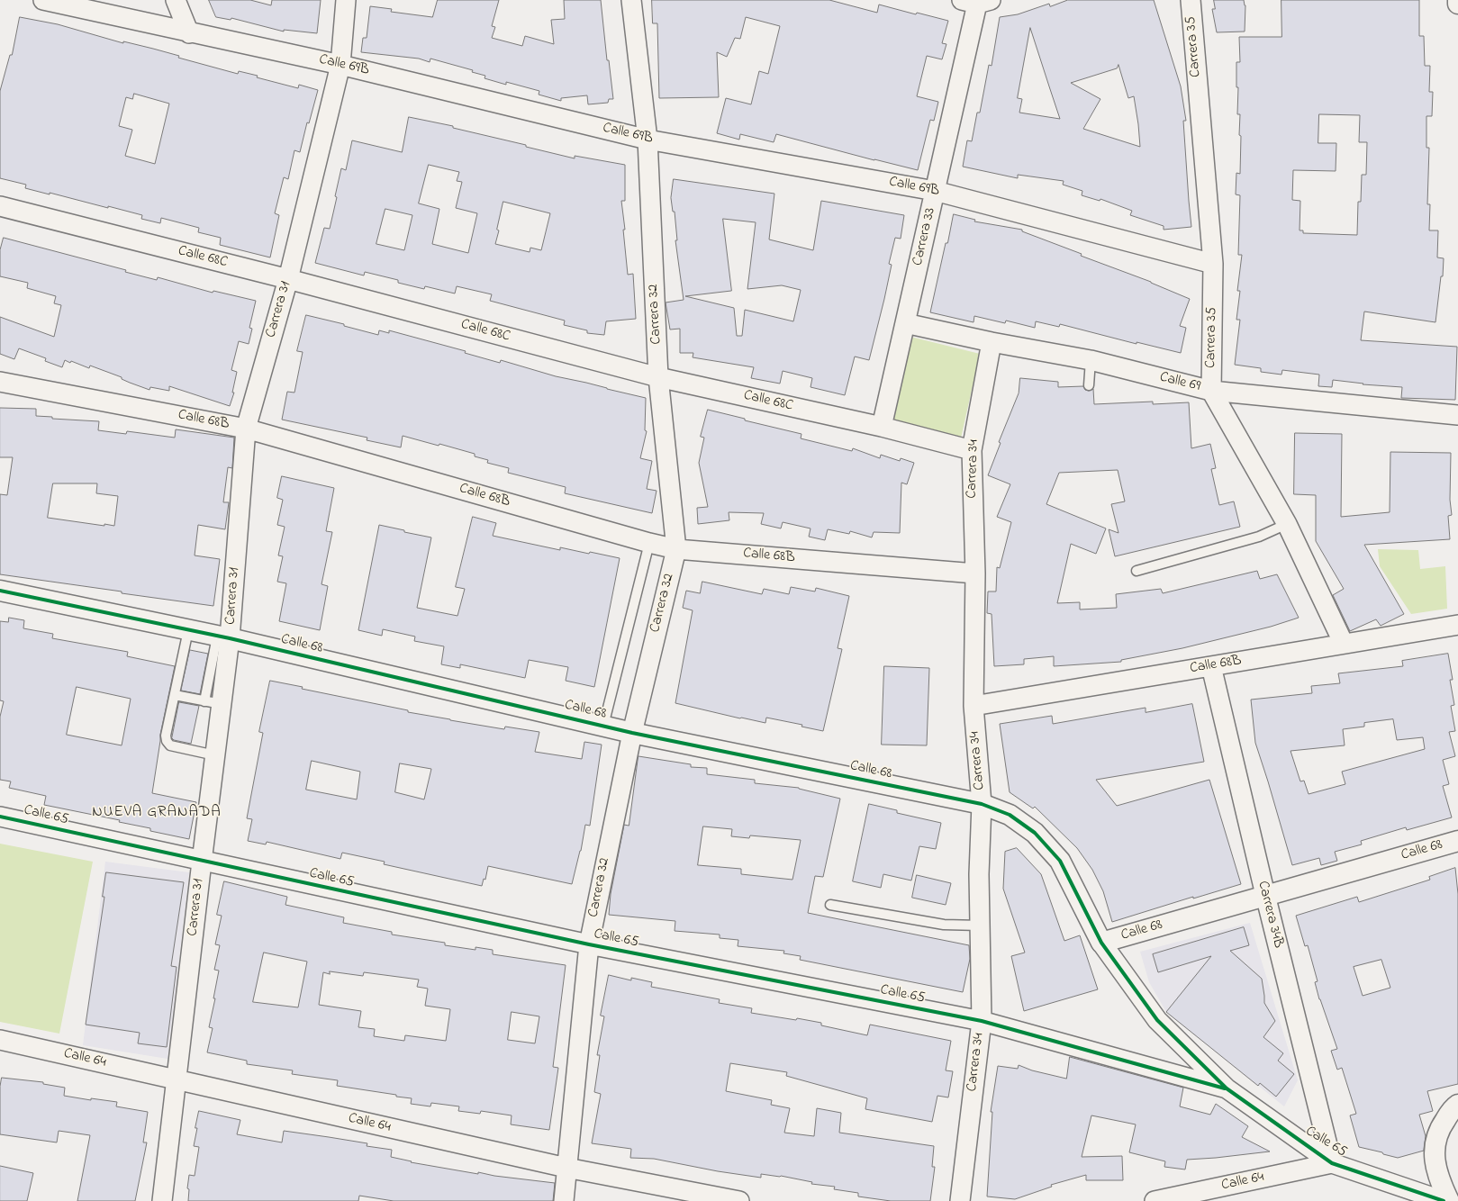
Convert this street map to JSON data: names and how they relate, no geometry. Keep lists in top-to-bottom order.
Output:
{
  "streets": {
    "street": [
      "Carrera 35",
      "Calle 69B",
      "Carrera 33",
      "Calle 68C",
      "Carrera 31",
      "Carrera 32",
      "Calle 69",
      "Calle 68B",
      "Carrera 34",
      "Calle 68",
      "Calle 65",
      "Carrera 34B",
      "Calle 64"
    ]
  },
  "crossings": [
    ["Carrera 35", "Calle 69B"],
    ["Carrera 35", "Calle 69"],
    ["Calle 69B", "Carrera 33"],
    ["Calle 69B", "Carrera 31"],
    ["Calle 69B", "Carrera 32"],
    ["Carrera 33", "Calle 68C"],
    ["Carrera 33", "Calle 69"],
    ["Calle 68C", "Carrera 31"],
    ["Calle 68C", "Carrera 32"],
    ["Calle 68C", "Carrera 34"],
    ["Carrera 31", "Calle 68B"],
    ["Carrera 31", "Calle 68"],
    ["Carrera 31", "Calle 65"],
    ["Carrera 31", "Calle 64"],
    ["Carrera 32", "Calle 68B"],
    ["Carrera 32", "Calle 68"],
    ["Carrera 32", "Calle 65"],
    ["Carrera 32", "Calle 64"],
    ["Calle 69", "Carrera 34"],
    ["Calle 68B", "Carrera 34"],
    ["Calle 68B", "Carrera 34B"],
    ["Carrera 34", "Calle 68"],
    ["Carrera 34", "Calle 65"],
    ["Calle 68", "Calle 65"],
    ["Calle 68", "Carrera 34B"],
    ["Calle 65", "Carrera 34B"],
    ["Calle 65", "Calle 64"],
    ["Carrera 34B", "Calle 64"]
  ],
  "districts": ["NUEVA GRANADA"]
}
